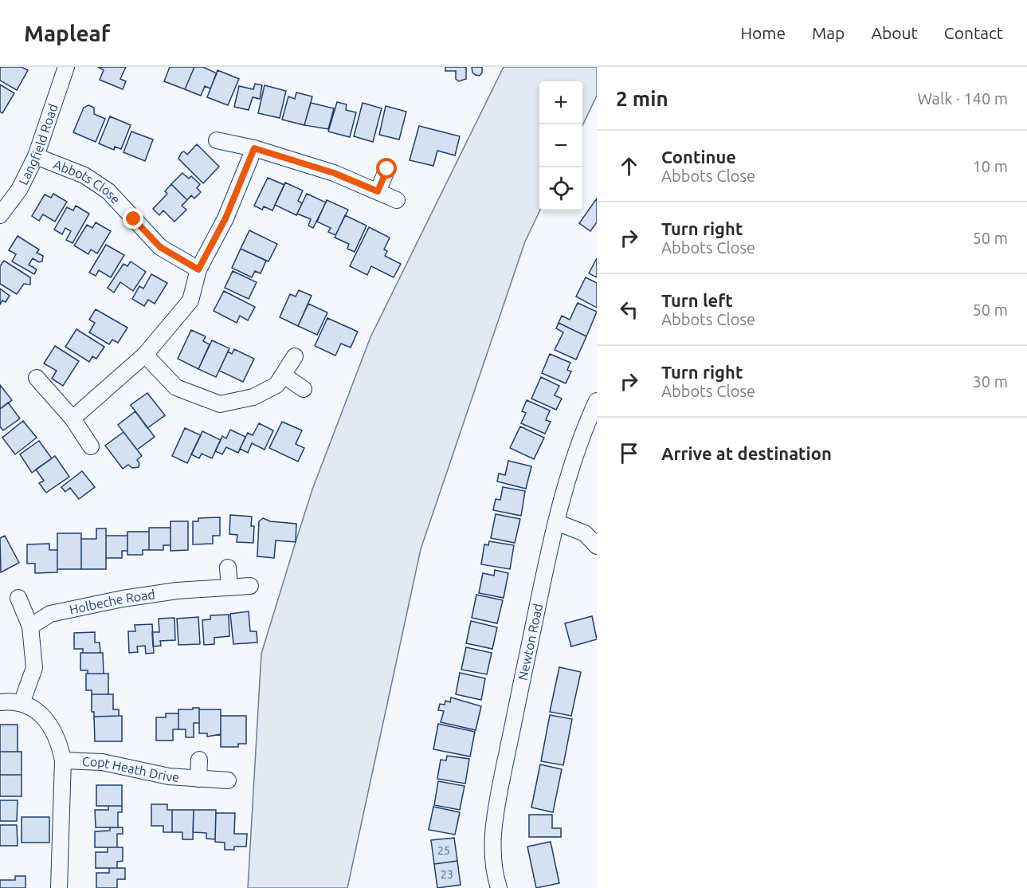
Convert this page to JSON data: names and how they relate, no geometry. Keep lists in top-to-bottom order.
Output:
{
  "streets": {
    "street": [
      "Langfield Road",
      "Abbots Close",
      "Holbeche Road",
      "Newton Road",
      "Copt Heath Drive"
    ]
  },
  "crossings": [
    ["Langfield Road", "Abbots Close"]
  ],
  "house_numbers": ["25", "23"],
  "page": {
    "header": "Mapleaf",
    "nav": [
      "Home",
      "Map",
      "About",
      "Contact"
    ],
    "heading": ["2 min", "Walk · 140 m"],
    "map_buttons": ["+", "−"],
    "list": [
      ["Continue", "Abbots Close", "10 m"],
      ["Turn right", "Abbots Close", "50 m"],
      ["Turn left", "Abbots Close", "50 m"],
      ["Turn right", "Abbots Close", "30 m"],
      "Arrive at destination"
    ]
  }
}
